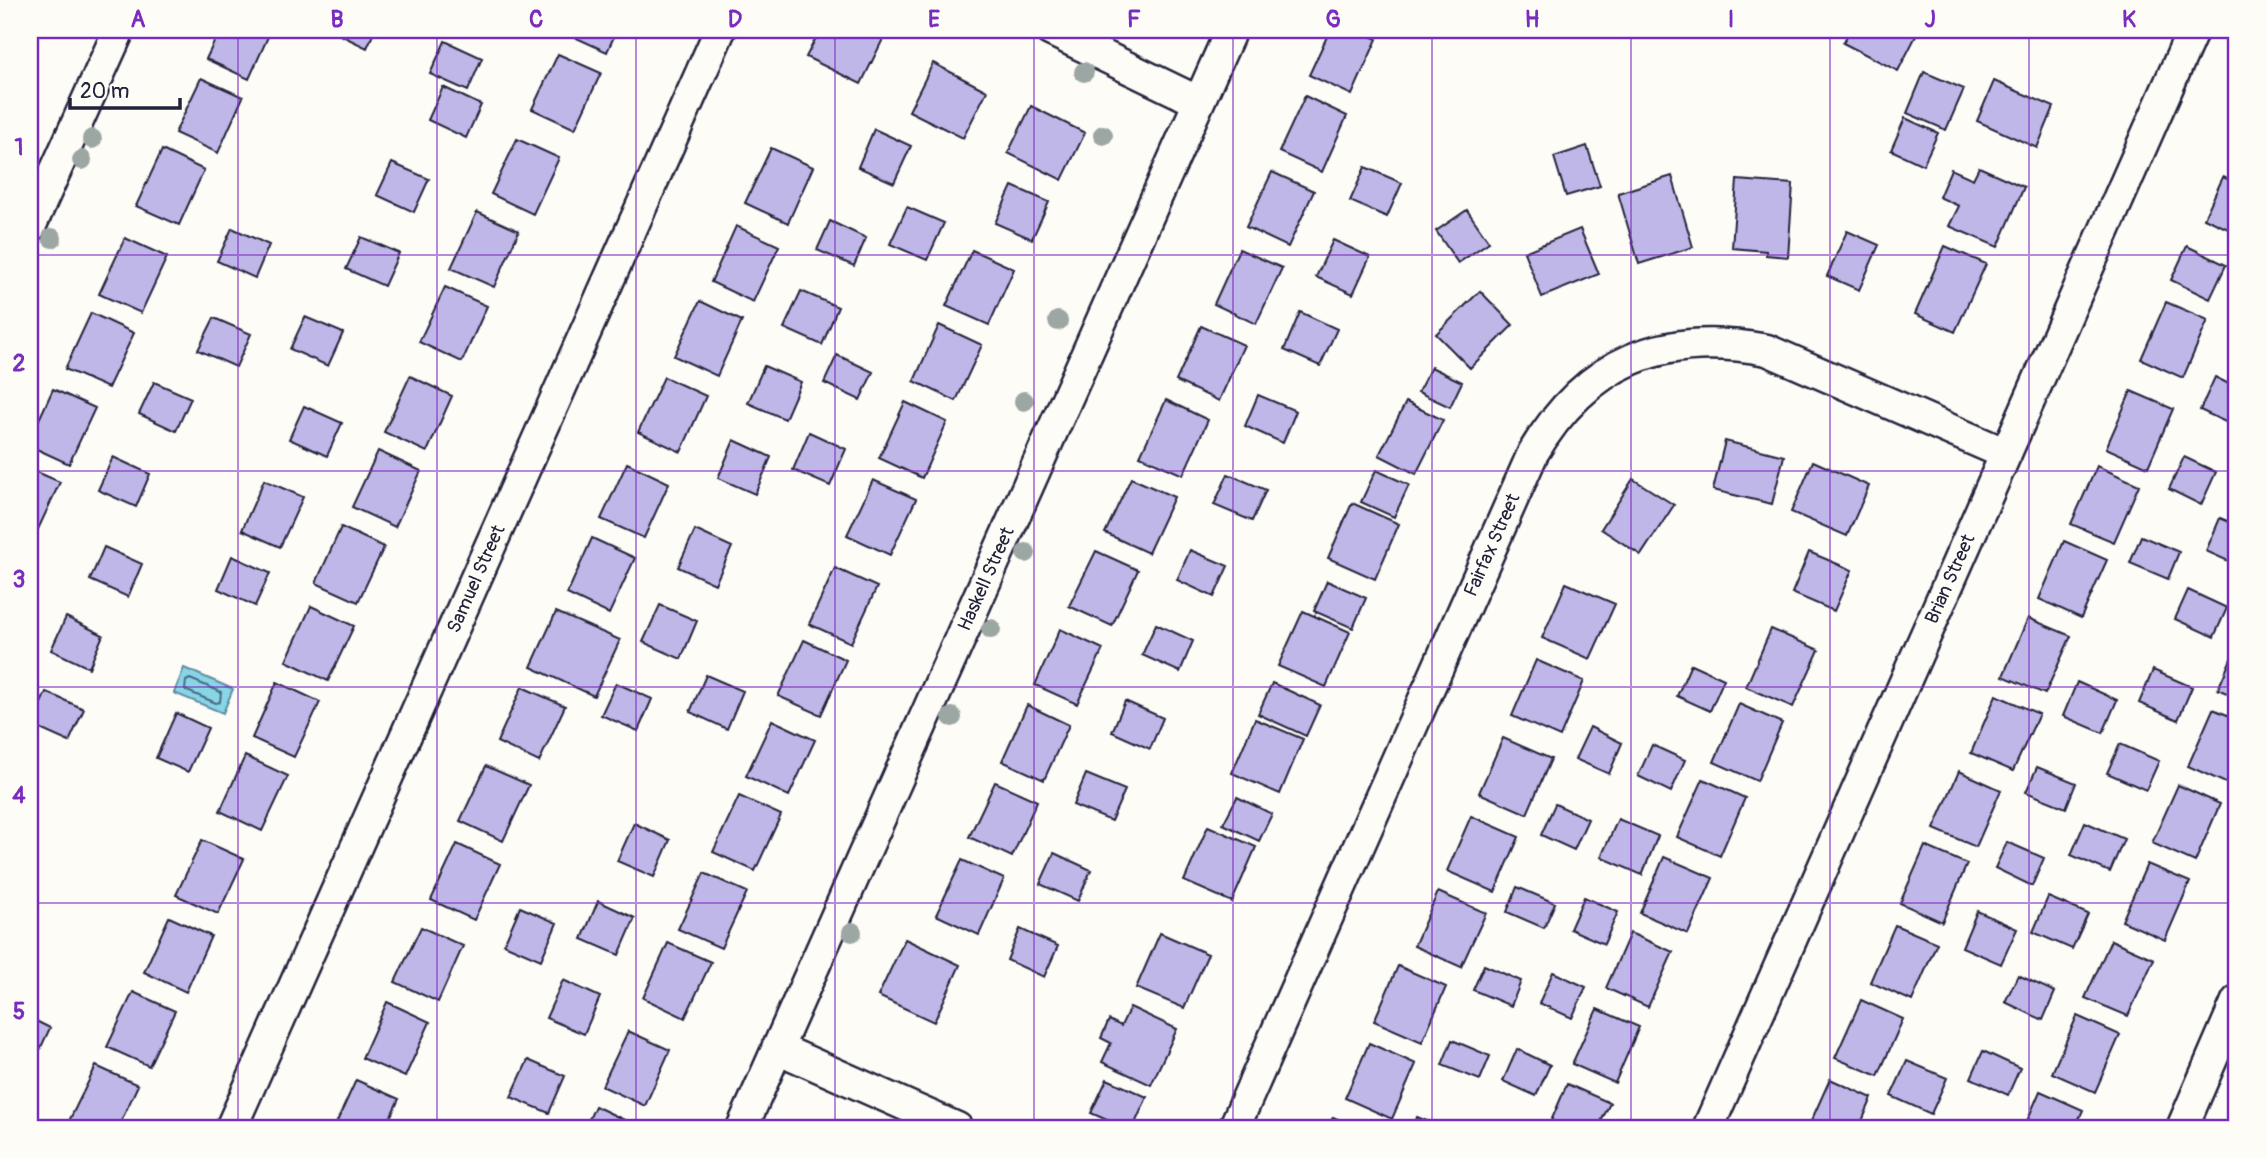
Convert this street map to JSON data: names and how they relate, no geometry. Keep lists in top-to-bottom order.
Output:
{
  "streets": {
    "street": [
      "Fairfax Street",
      "Samuel Street",
      "Haskell Street",
      "Brian Street"
    ]
  },
  "crossings": [
    ["Fairfax Street", "Brian Street"]
  ],
  "scale_bar": "20 m",
  "grid": {
    "columns": [
      "A",
      "B",
      "C",
      "D",
      "E",
      "F",
      "G",
      "H",
      "I",
      "J",
      "K"
    ],
    "rows": [
      "1",
      "2",
      "3",
      "4",
      "5"
    ]
  }
}
